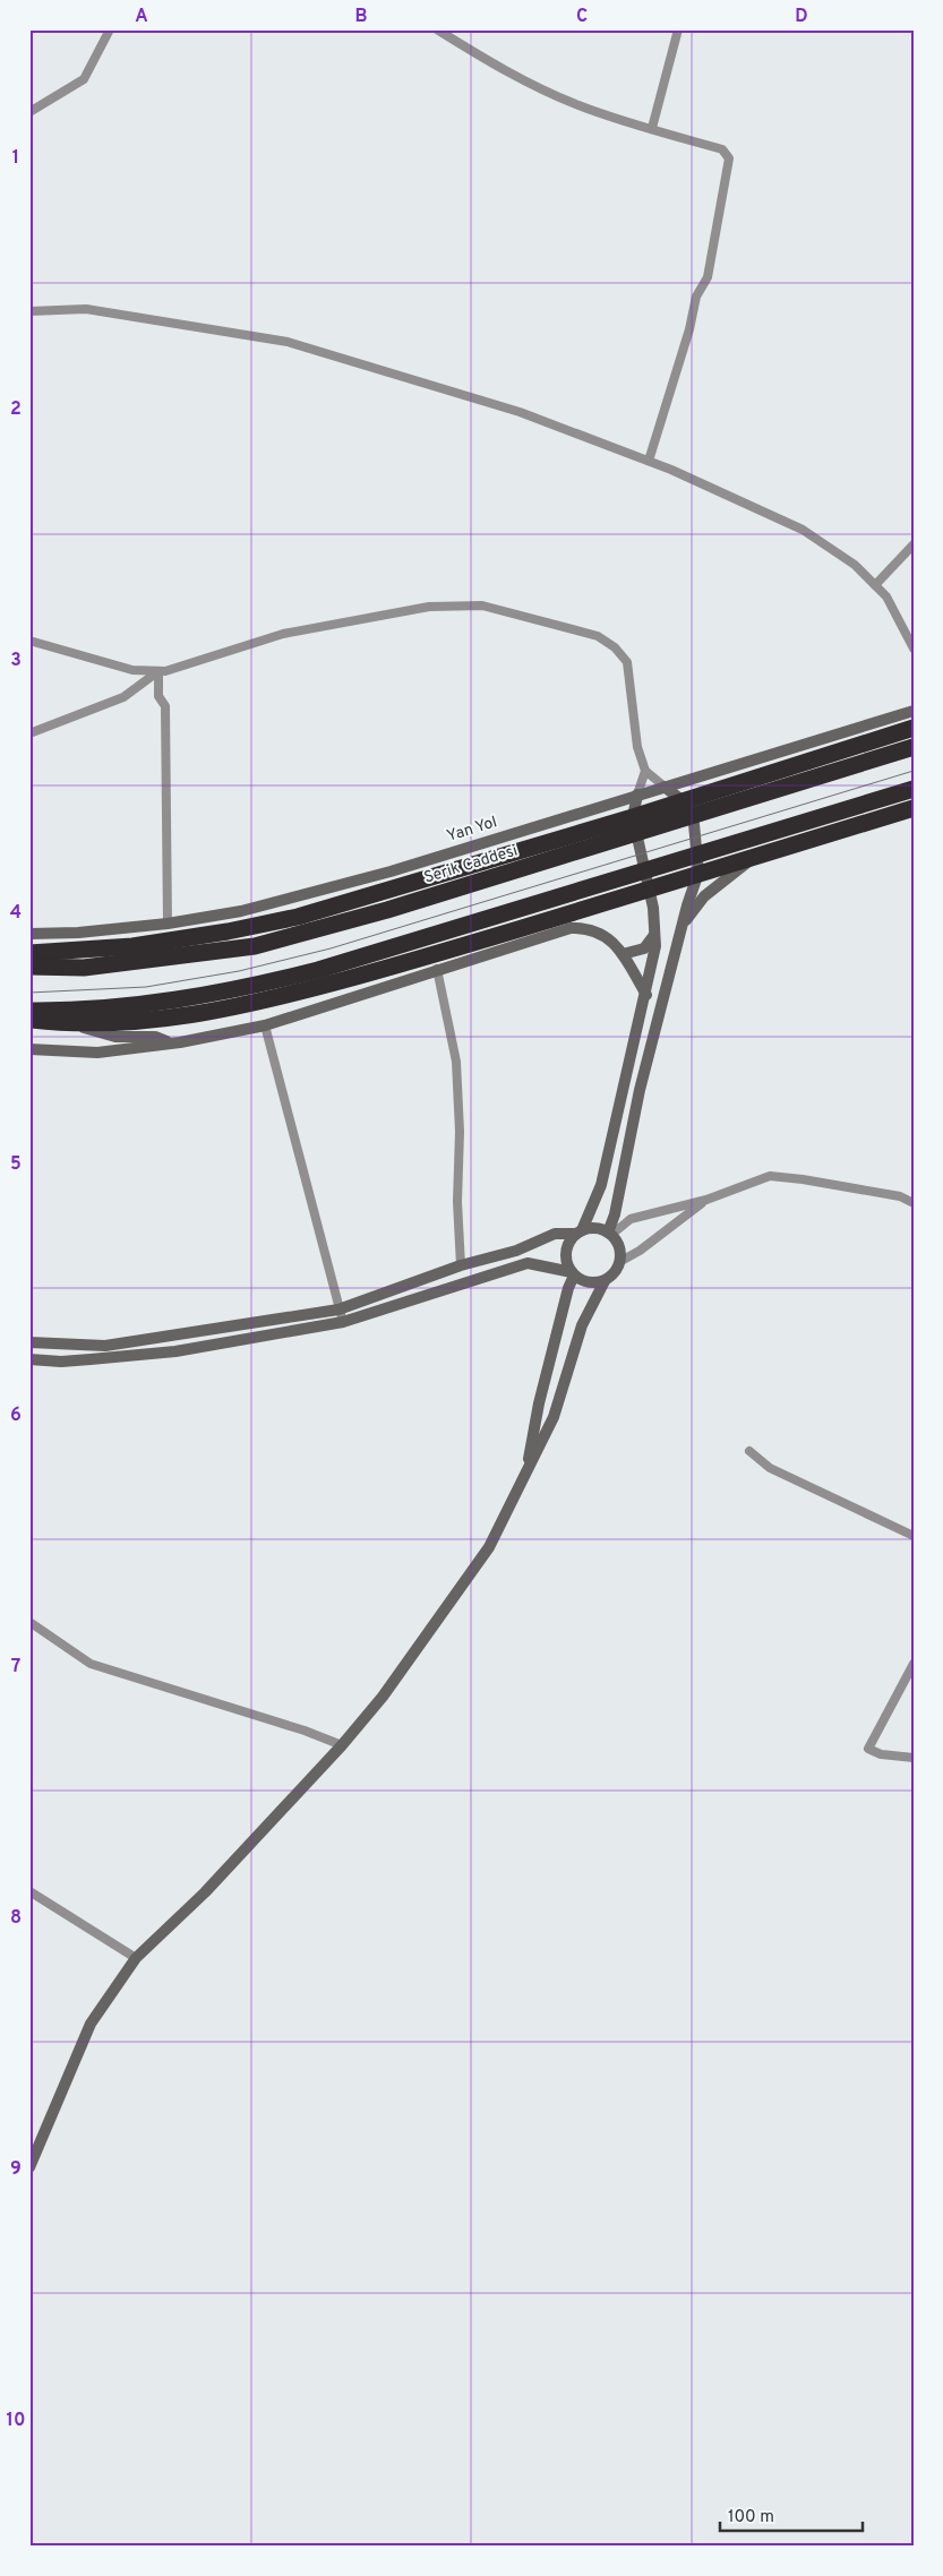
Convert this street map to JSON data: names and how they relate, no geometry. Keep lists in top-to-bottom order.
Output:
{
  "streets": {
    "highway": ["Serik Caddesi"],
    "street": ["Yan Yol"]
  },
  "scale_bar": "100 m",
  "grid": {
    "columns": [
      "A",
      "B",
      "C",
      "D"
    ],
    "rows": [
      "1",
      "2",
      "3",
      "4",
      "5",
      "6",
      "7",
      "8",
      "9",
      "10"
    ]
  }
}
